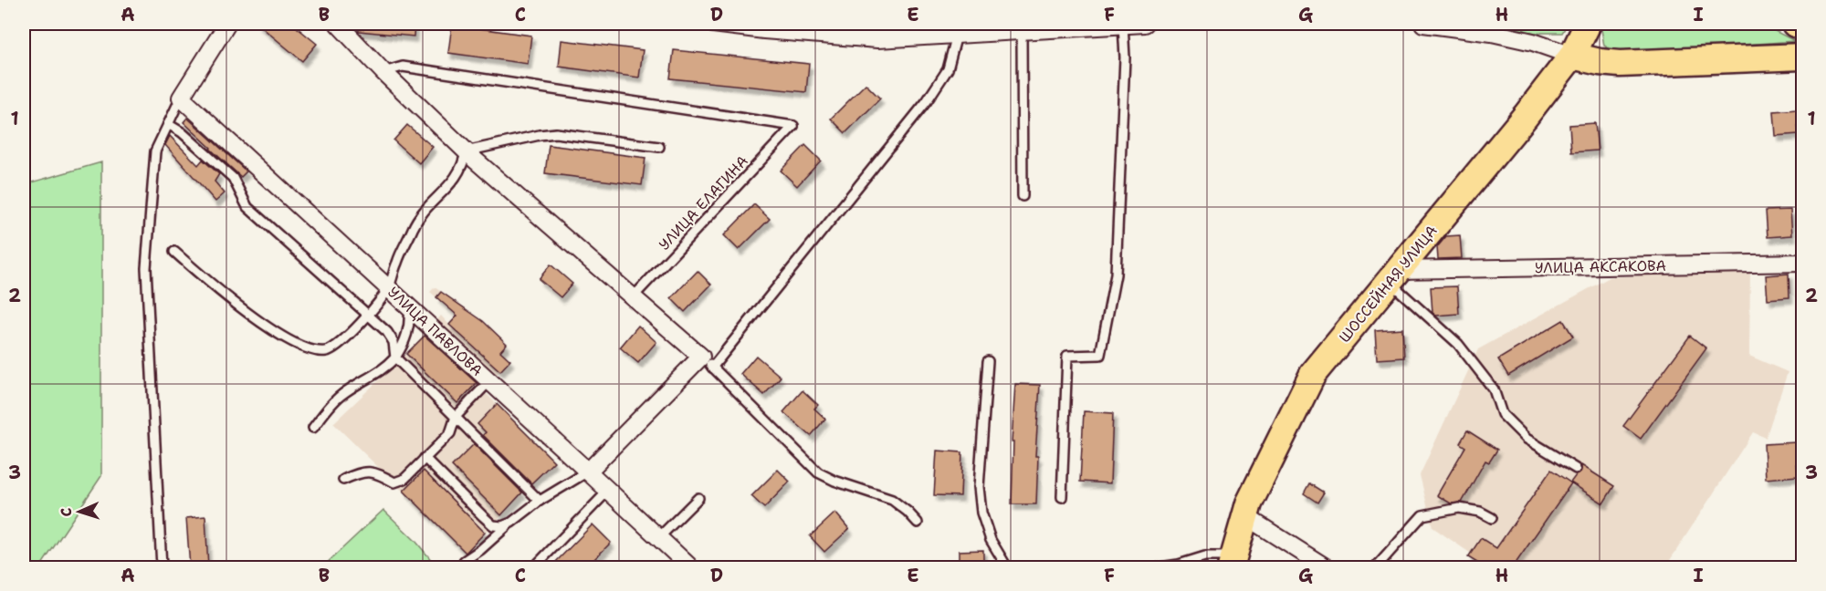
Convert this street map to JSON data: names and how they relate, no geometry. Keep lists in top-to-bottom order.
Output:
{
  "streets": {
    "main road": ["ШОССЕЙНАЯ УЛИЦА"],
    "street": ["УЛИЦА АКСАКОВА", "УЛИЦА ПАВЛОВА"],
    "lane": ["УЛИЦА ЕЛАГИНА"]
  },
  "crossings": [
    ["УЛИЦА АКСАКОВА", "ШОССЕЙНАЯ УЛИЦА"]
  ],
  "north": "left",
  "grid": {
    "columns": [
      "A",
      "B",
      "C",
      "D",
      "E",
      "F",
      "G",
      "H",
      "I"
    ],
    "rows": ["1", "2", "3"]
  }
}
